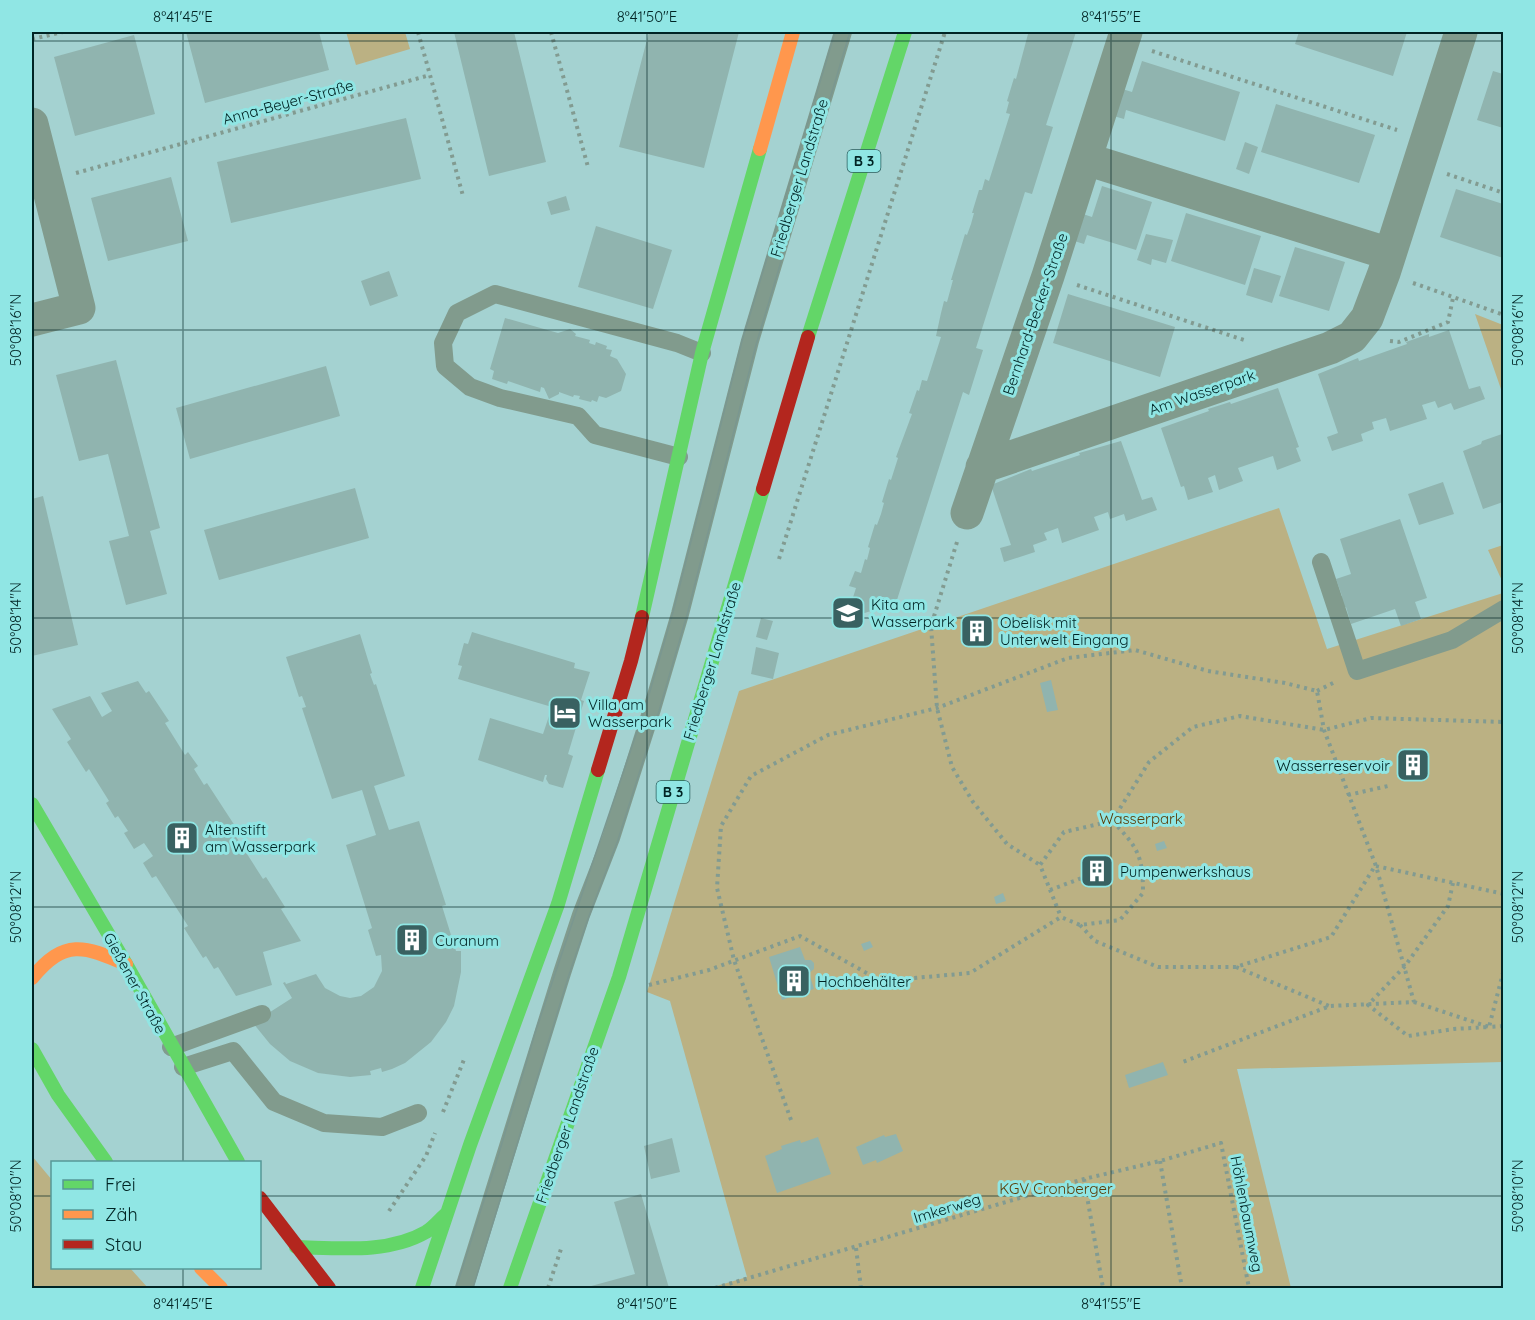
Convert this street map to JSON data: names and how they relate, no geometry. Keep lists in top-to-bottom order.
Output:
{
  "streets": {
    "main road": ["B 3", "Friedberger Landstraße", "Gießener Straße"],
    "street": ["Bernhard-Becker-Straße", "Am Wasserpark"],
    "path": ["Anna-Beyer-Straße", "Imkerweg", "Höhlenbaumweg"]
  },
  "crossings": [
    ["Bernhard-Becker-Straße", "Am Wasserpark"],
    ["Imkerweg", "Höhlenbaumweg"]
  ],
  "parks": ["Wasserpark", "KGV Cronberger"],
  "places": {
    "school or university": ["Kita am Wasserpark"],
    "building": [
      "Obelisk mit Unterwelt Eingang",
      "Wasserreservoir",
      "Altenstift am Wasserpark",
      "Pumpenwerkshaus",
      "Curanum",
      "Hochbehälter"
    ],
    "hotel": ["Villa am Wasserpark"]
  },
  "legend": ["Frei", "Zäh", "Stau"],
  "coordinates": [
    "8°41'45\"E",
    "8°41'50\"E",
    "8°41'55\"E",
    "50°08'16\"N",
    "50°08'14\"N",
    "50°08'12\"N",
    "50°08'10\"N"
  ]
}
